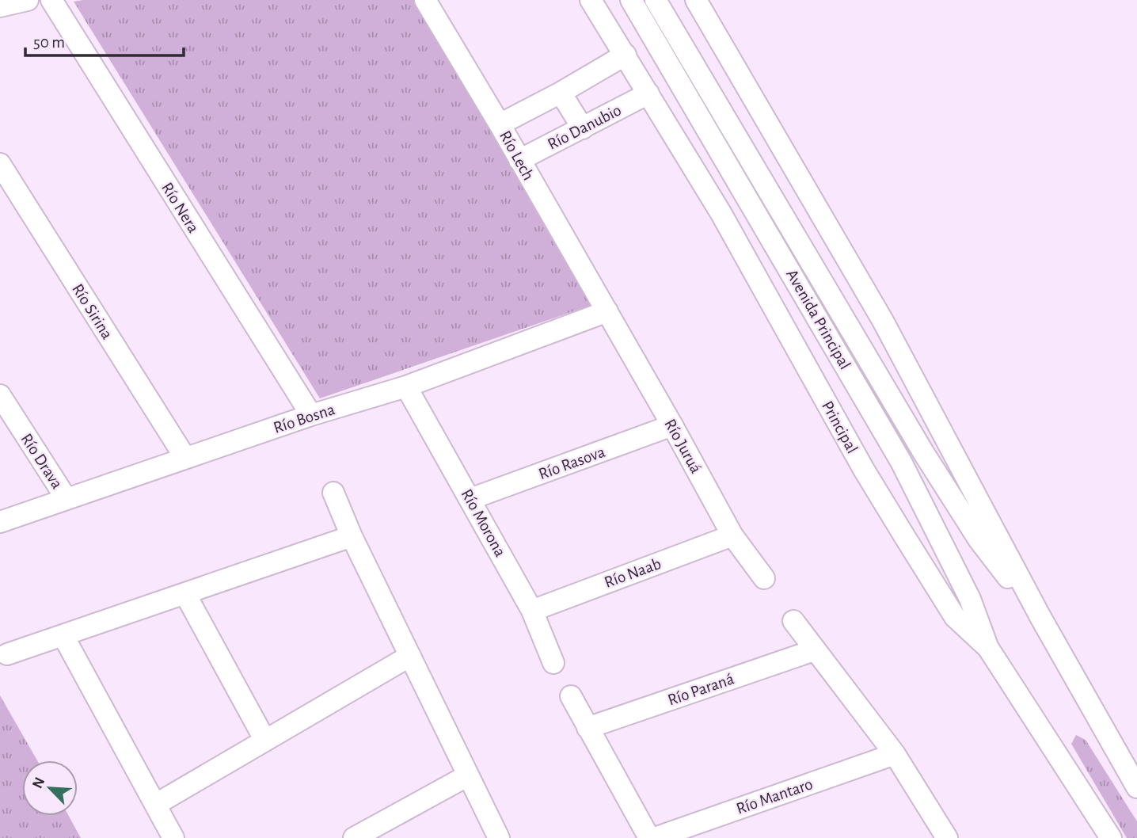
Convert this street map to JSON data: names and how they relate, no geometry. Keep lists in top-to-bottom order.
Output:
{
  "streets": {
    "street": [
      "Río Danubio",
      "Río Lech",
      "Río Nera",
      "Río Sirina",
      "Avenida Principal",
      "Río Bosna",
      "Principal",
      "Río Juruá",
      "Río Drava",
      "Río Rasova",
      "Río Morona",
      "Río Naab",
      "Río Paraná",
      "Río Mantaro"
    ]
  },
  "crossings": [
    ["Río Danubio", "Río Lech"],
    ["Río Danubio", "Principal"],
    ["Río Lech", "Río Bosna"],
    ["Río Lech", "Río Juruá"],
    ["Río Nera", "Río Bosna"],
    ["Río Sirina", "Río Bosna"],
    ["Avenida Principal", "Principal"],
    ["Río Bosna", "Río Juruá"],
    ["Río Bosna", "Río Drava"],
    ["Río Bosna", "Río Morona"],
    ["Río Juruá", "Río Rasova"],
    ["Río Juruá", "Río Naab"],
    ["Río Rasova", "Río Morona"],
    ["Río Morona", "Río Naab"]
  ],
  "scale_bar": "50 m",
  "north": "top left"
}
